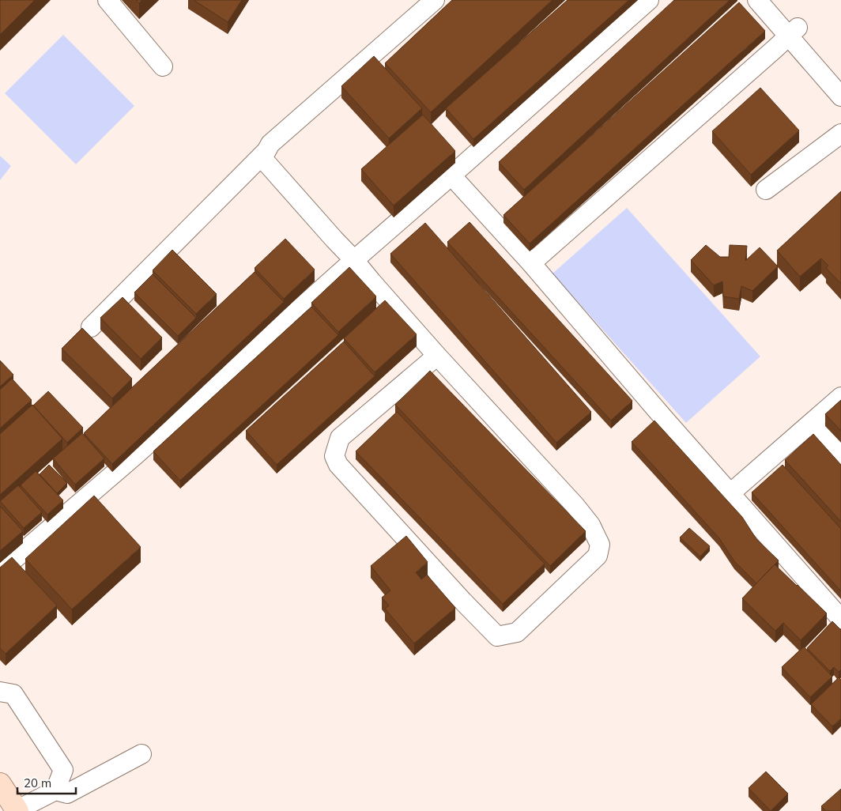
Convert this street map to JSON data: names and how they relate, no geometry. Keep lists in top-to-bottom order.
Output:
{
  "scale_bar": "20 m"
}
